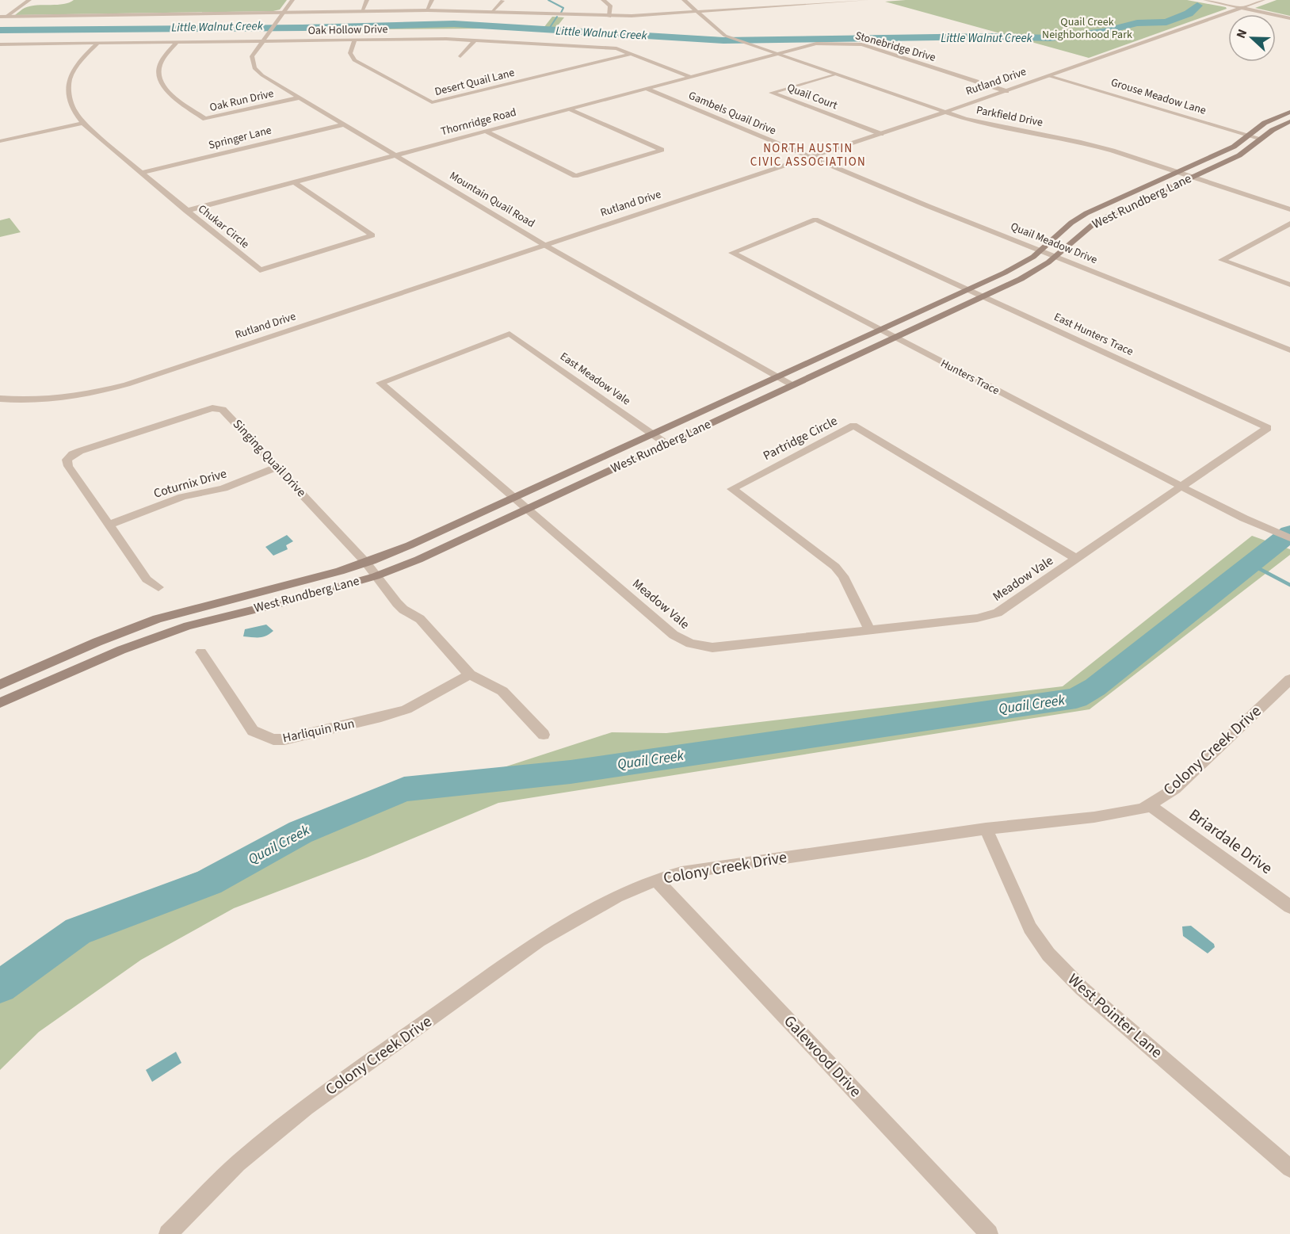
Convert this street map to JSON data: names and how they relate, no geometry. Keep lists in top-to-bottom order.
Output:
{
  "streets": {
    "main road": ["West Rundberg Lane"],
    "street": [
      "Oak Hollow Drive",
      "Stonebridge Drive",
      "Rutland Drive",
      "Desert Quail Lane",
      "Quail Court",
      "Grouse Meadow Lane",
      "Oak Run Drive",
      "Gambels Quail Drive",
      "Parkfield Drive",
      "Thornridge Road",
      "Springer Lane",
      "Mountain Quail Road",
      "Chukar Circle",
      "Quail Meadow Drive",
      "East Hunters Trace",
      "Hunters Trace",
      "East Meadow Vale",
      "Partridge Circle",
      "Singing Quail Drive",
      "Coturnix Drive",
      "Meadow Vale",
      "Harliquin Run",
      "Colony Creek Drive",
      "Briardale Drive",
      "West Pointer Lane",
      "Galewood Drive"
    ]
  },
  "crossings": [
    ["Oak Hollow Drive", "Desert Quail Lane"],
    ["Oak Hollow Drive", "Oak Run Drive"],
    ["Oak Hollow Drive", "Thornridge Road"],
    ["Oak Hollow Drive", "Mountain Quail Road"],
    ["Oak Hollow Drive", "Chukar Circle"],
    ["Stonebridge Drive", "Rutland Drive"],
    ["Stonebridge Drive", "Parkfield Drive"],
    ["Stonebridge Drive", "Thornridge Road"],
    ["Rutland Drive", "Quail Court"],
    ["Rutland Drive", "Grouse Meadow Lane"],
    ["Rutland Drive", "Gambels Quail Drive"],
    ["Rutland Drive", "Parkfield Drive"],
    ["Rutland Drive", "Mountain Quail Road"],
    ["Rutland Drive", "Quail Meadow Drive"],
    ["Quail Court", "Parkfield Drive"],
    ["Grouse Meadow Lane", "West Rundberg Lane"],
    ["Oak Run Drive", "Mountain Quail Road"],
    ["Gambels Quail Drive", "Thornridge Road"],
    ["Gambels Quail Drive", "Quail Meadow Drive"],
    ["Parkfield Drive", "Thornridge Road"],
    ["Parkfield Drive", "West Rundberg Lane"],
    ["Thornridge Road", "Mountain Quail Road"],
    ["Thornridge Road", "Chukar Circle"],
    ["Springer Lane", "Mountain Quail Road"],
    ["Springer Lane", "Chukar Circle"],
    ["Mountain Quail Road", "West Rundberg Lane"],
    ["West Rundberg Lane", "Quail Meadow Drive"],
    ["West Rundberg Lane", "East Hunters Trace"],
    ["West Rundberg Lane", "Hunters Trace"],
    ["West Rundberg Lane", "East Meadow Vale"],
    ["West Rundberg Lane", "Singing Quail Drive"],
    ["West Rundberg Lane", "Meadow Vale"],
    ["East Hunters Trace", "Hunters Trace"],
    ["East Hunters Trace", "Meadow Vale"],
    ["Hunters Trace", "Meadow Vale"],
    ["East Meadow Vale", "Meadow Vale"],
    ["Partridge Circle", "Meadow Vale"],
    ["Singing Quail Drive", "Coturnix Drive"],
    ["Singing Quail Drive", "Harliquin Run"],
    ["Colony Creek Drive", "Briardale Drive"],
    ["Colony Creek Drive", "West Pointer Lane"],
    ["Colony Creek Drive", "Galewood Drive"]
  ],
  "districts": ["NORTH AUSTIN CIVIC ASSOCIATION"],
  "water": ["Little Walnut Creek", "Quail Creek"],
  "parks": ["Quail Creek Neighborhood Park"],
  "north": "left"
}
